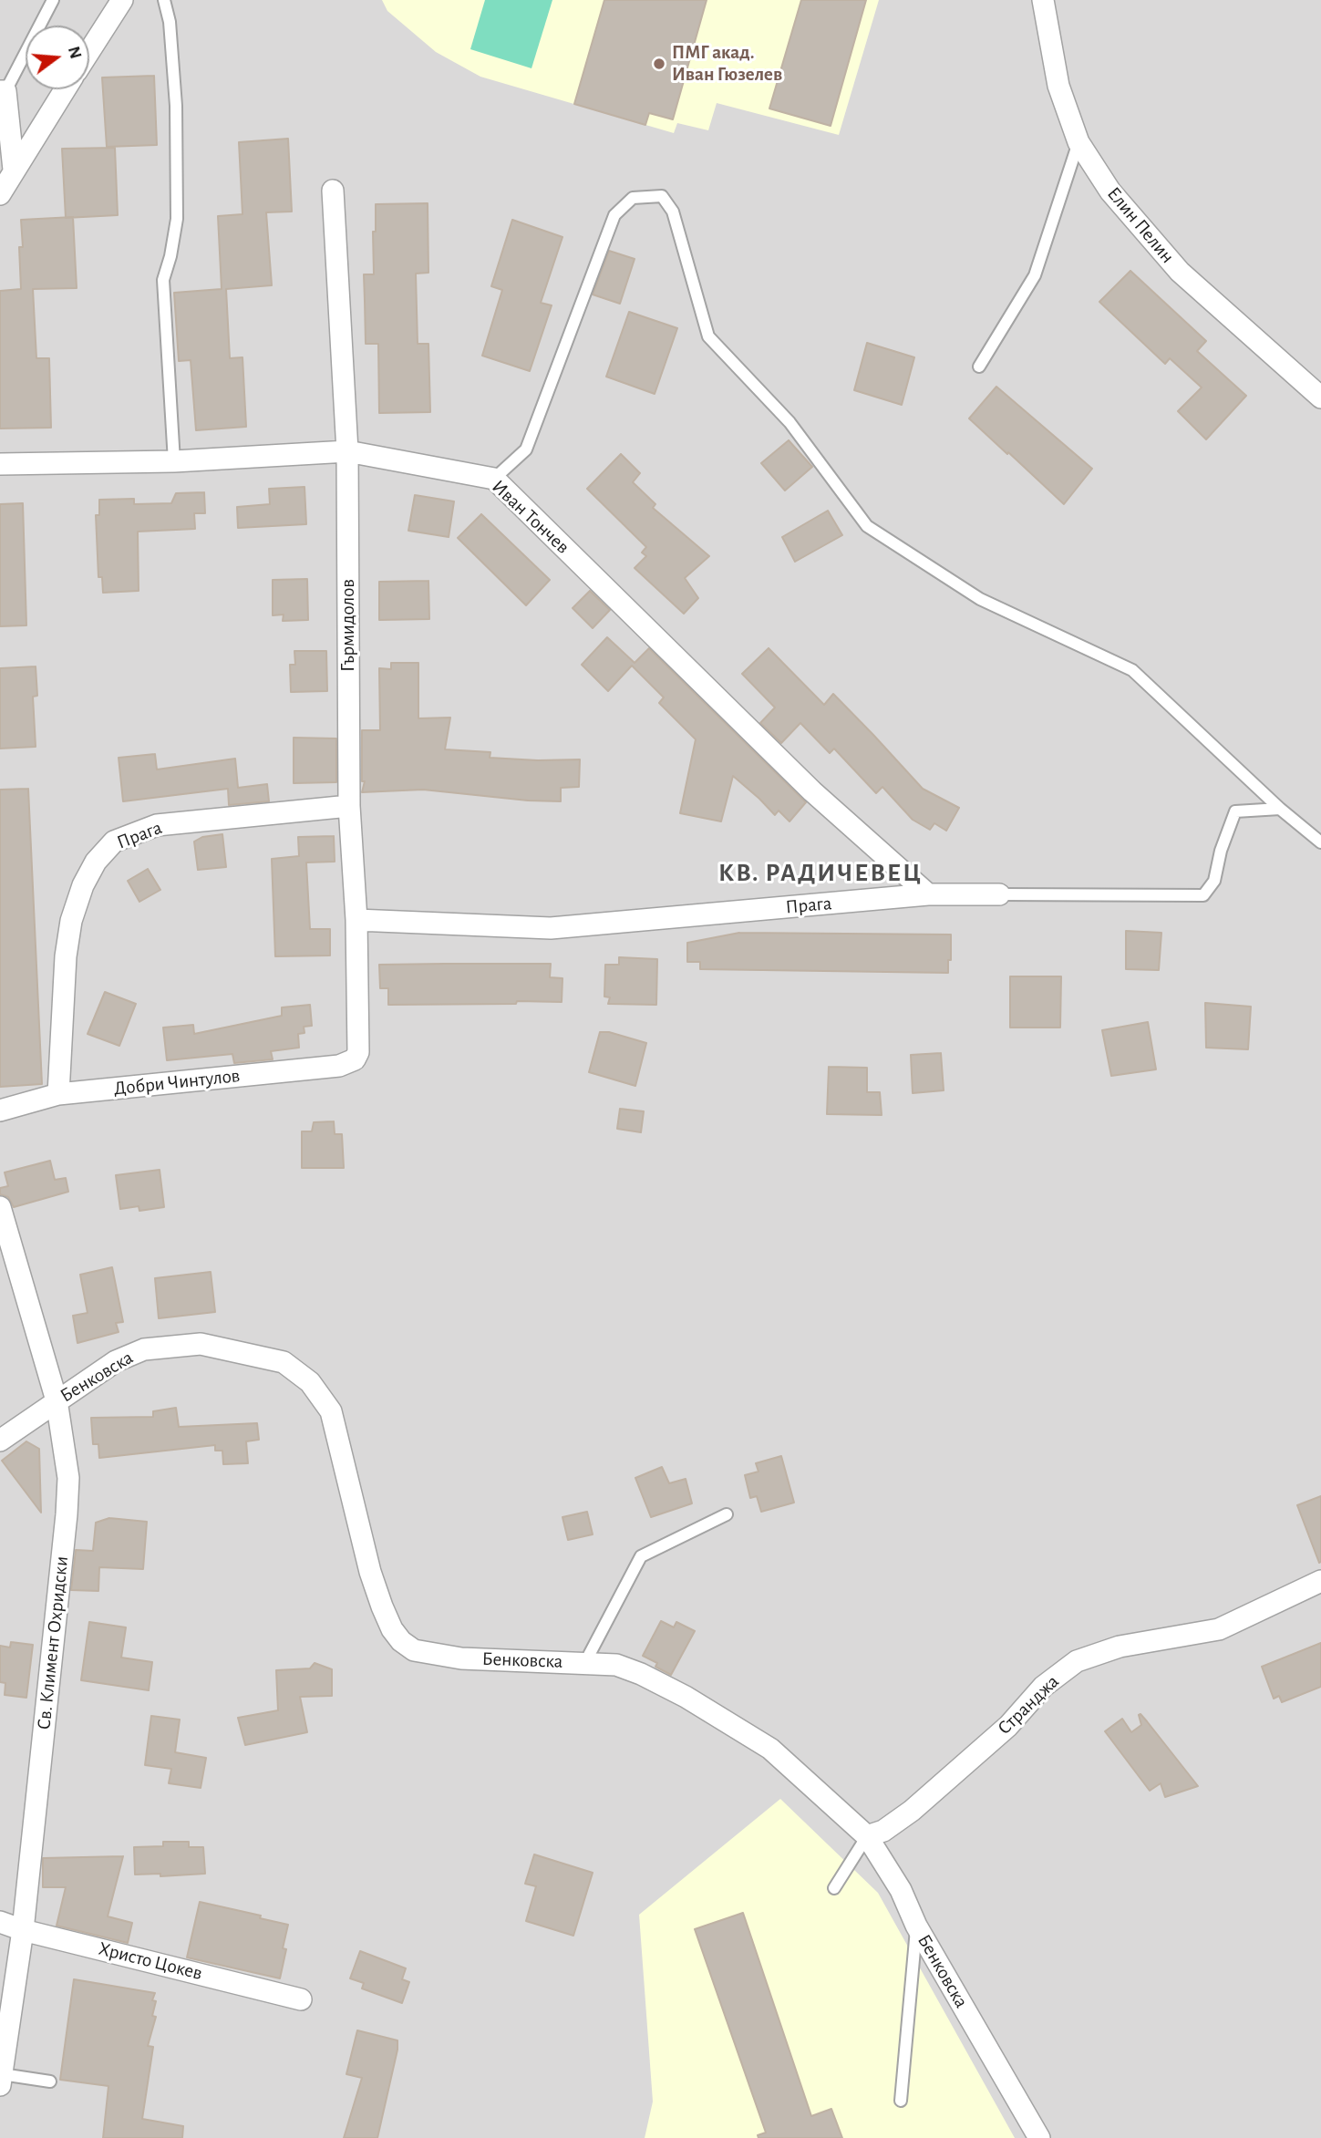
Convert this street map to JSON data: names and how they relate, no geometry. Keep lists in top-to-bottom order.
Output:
{
  "streets": {
    "street": [
      "Елин Пелин",
      "Иван Тончев",
      "Гърмидолов",
      "Прага",
      "Добри Чинтулов",
      "Бенковска",
      "Св. Климент Охридски",
      "Странджа",
      "Христо Цокев"
    ]
  },
  "crossings": [
    ["Иван Тончев", "Гърмидолов"],
    ["Иван Тончев", "Прага"],
    ["Гърмидолов", "Прага"],
    ["Гърмидолов", "Добри Чинтулов"],
    ["Прага", "Добри Чинтулов"],
    ["Бенковска", "Св. Климент Охридски"],
    ["Бенковска", "Странджа"],
    ["Св. Климент Охридски", "Христо Цокев"]
  ],
  "districts": ["КВ. РАДИЧЕВЕЦ"],
  "places": ["ПМГ акад. Иван Гюзелев"],
  "north": "right"
}
